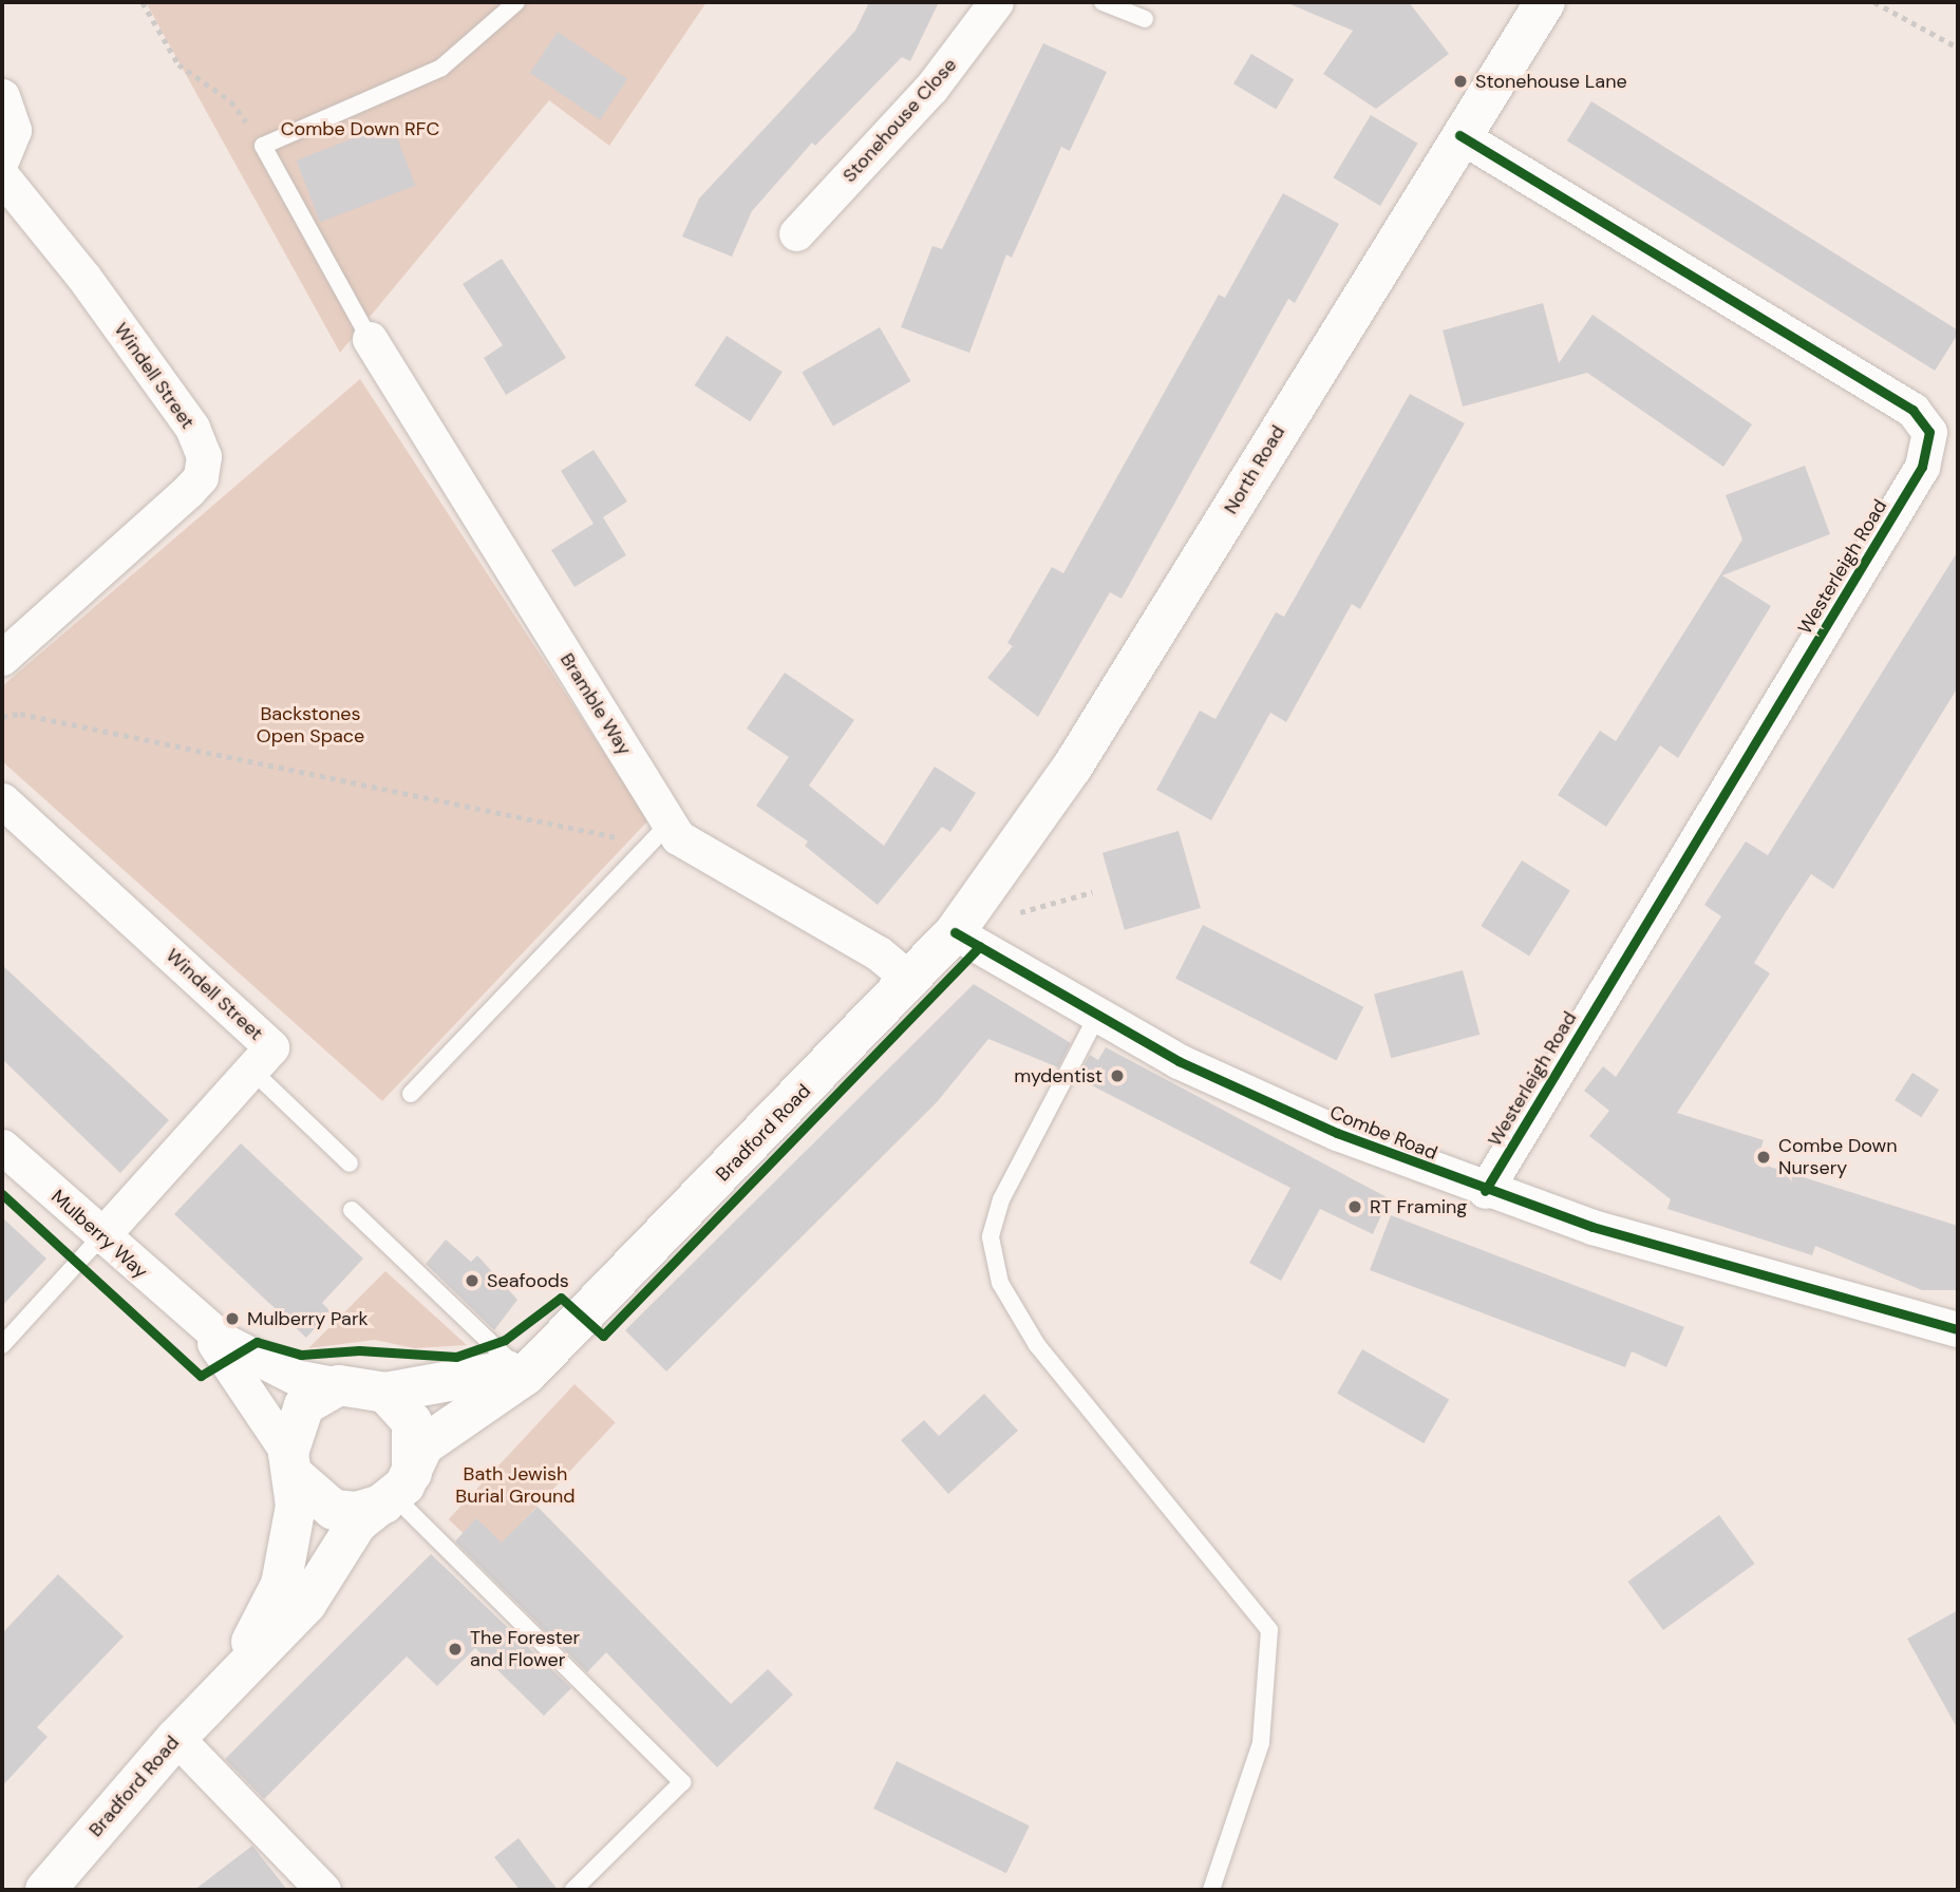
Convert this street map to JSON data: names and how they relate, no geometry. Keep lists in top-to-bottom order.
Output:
{
  "streets": {
    "main road": ["North Road", "Bradford Road"],
    "street": [
      "Stonehouse Close",
      "Windell Street",
      "Westerleigh Road",
      "Bramble Way",
      "Combe Road",
      "Mulberry Way"
    ]
  },
  "crossings": [
    ["Windell Street", "Mulberry Way"],
    ["North Road", "Westerleigh Road"],
    ["North Road", "Bradford Road"],
    ["North Road", "Combe Road"],
    ["Westerleigh Road", "Combe Road"],
    ["Bramble Way", "Bradford Road"],
    ["Bradford Road", "Combe Road"],
    ["Bradford Road", "Mulberry Way"]
  ],
  "parks": ["Combe Down RFC", "Backstones Open Space", "Bath Jewish Burial Ground"],
  "places": [
    "Stonehouse Lane",
    "mydentist",
    "Combe Down Nursery",
    "RT Framing",
    "Seafoods",
    "Mulberry Park",
    "The Forester and Flower"
  ]
}
